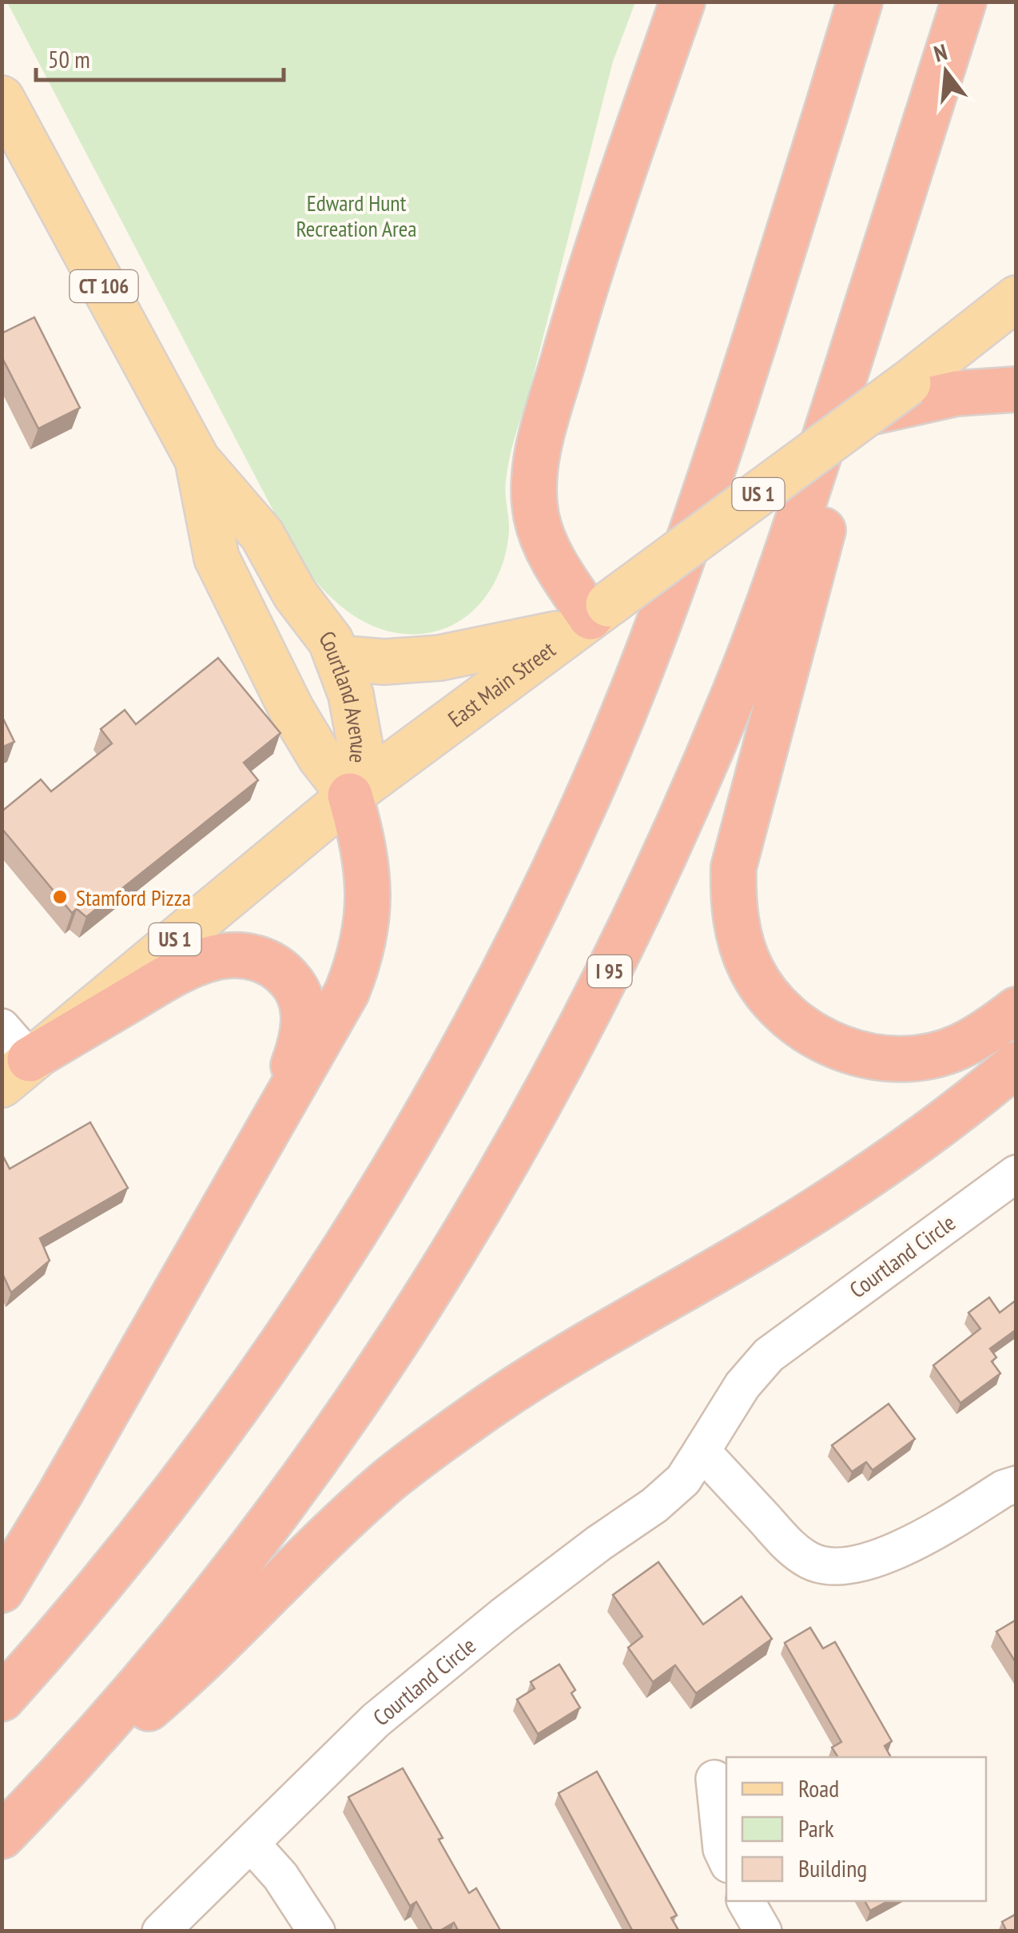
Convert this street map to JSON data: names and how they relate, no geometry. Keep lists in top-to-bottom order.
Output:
{
  "streets": {
    "highway": ["I 95"],
    "main road": [
      "CT 106",
      "US 1",
      "East Main Street",
      "Courtland Avenue"
    ],
    "street": ["Courtland Circle"]
  },
  "crossings": [
    ["East Main Street", "Courtland Avenue"]
  ],
  "parks": ["Edward Hunt Recreation Area"],
  "places": ["Stamford Pizza"],
  "legend": ["Road", "Park", "Building"],
  "scale_bar": "50 m",
  "north": "top"
}
